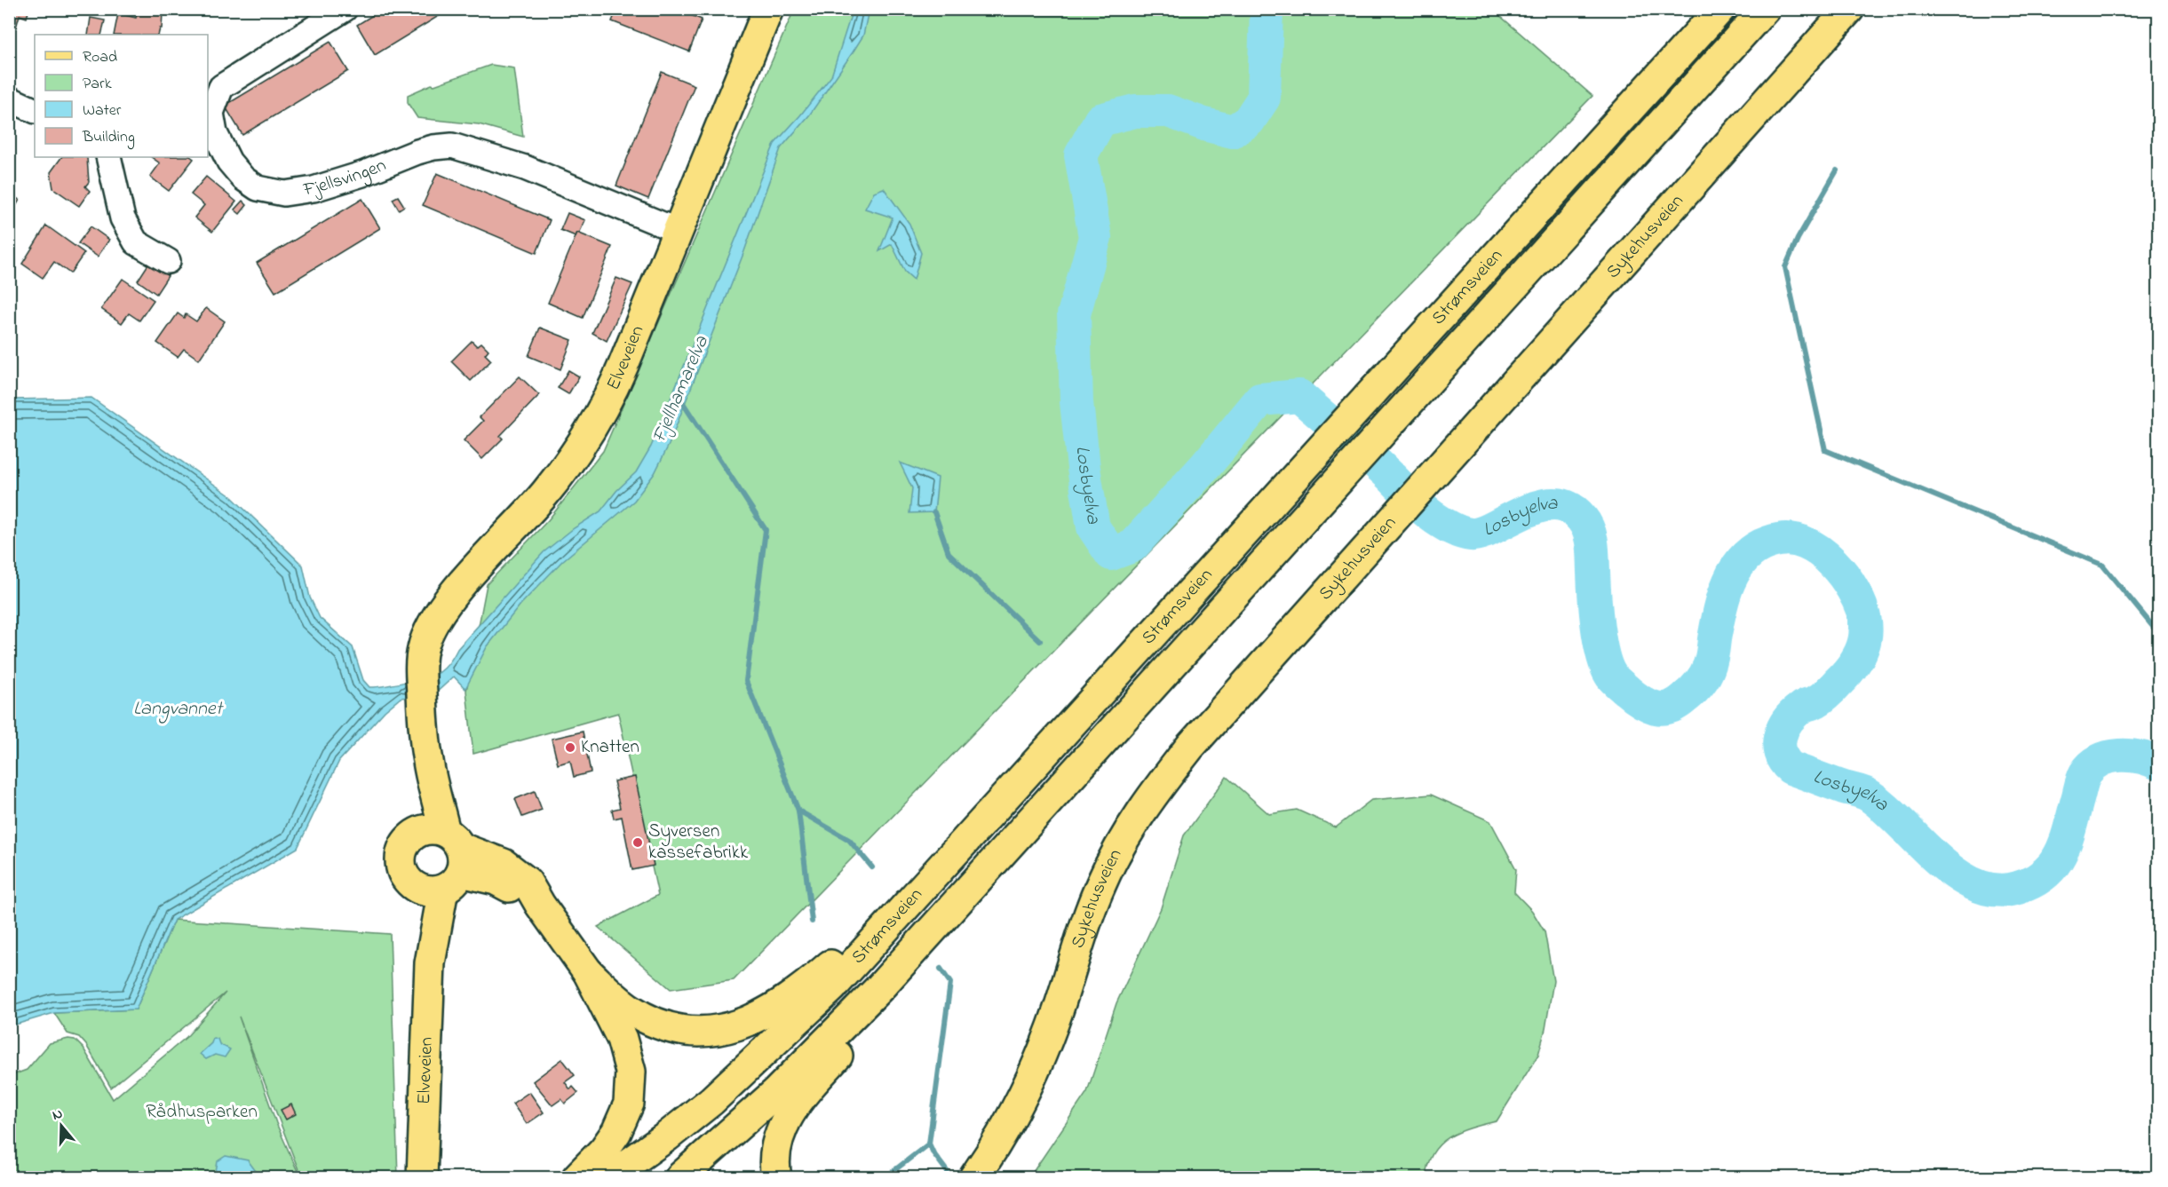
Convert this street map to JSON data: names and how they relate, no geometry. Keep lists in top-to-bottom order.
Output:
{
  "streets": {
    "main road": ["Sykehusveien", "Strømsveien", "Elveveien"],
    "street": ["Fjellsvingen"]
  },
  "crossings": [
    ["Fjellsvingen", "Elveveien"]
  ],
  "water": ["Fjellhamarelva", "Losbyelva", "Langvannet"],
  "parks": ["Rådhusparken"],
  "places": ["Knatten", "Syversen kassefabrikk"],
  "legend": [
    "Road",
    "Park",
    "Water",
    "Building"
  ],
  "north": "top"
}
